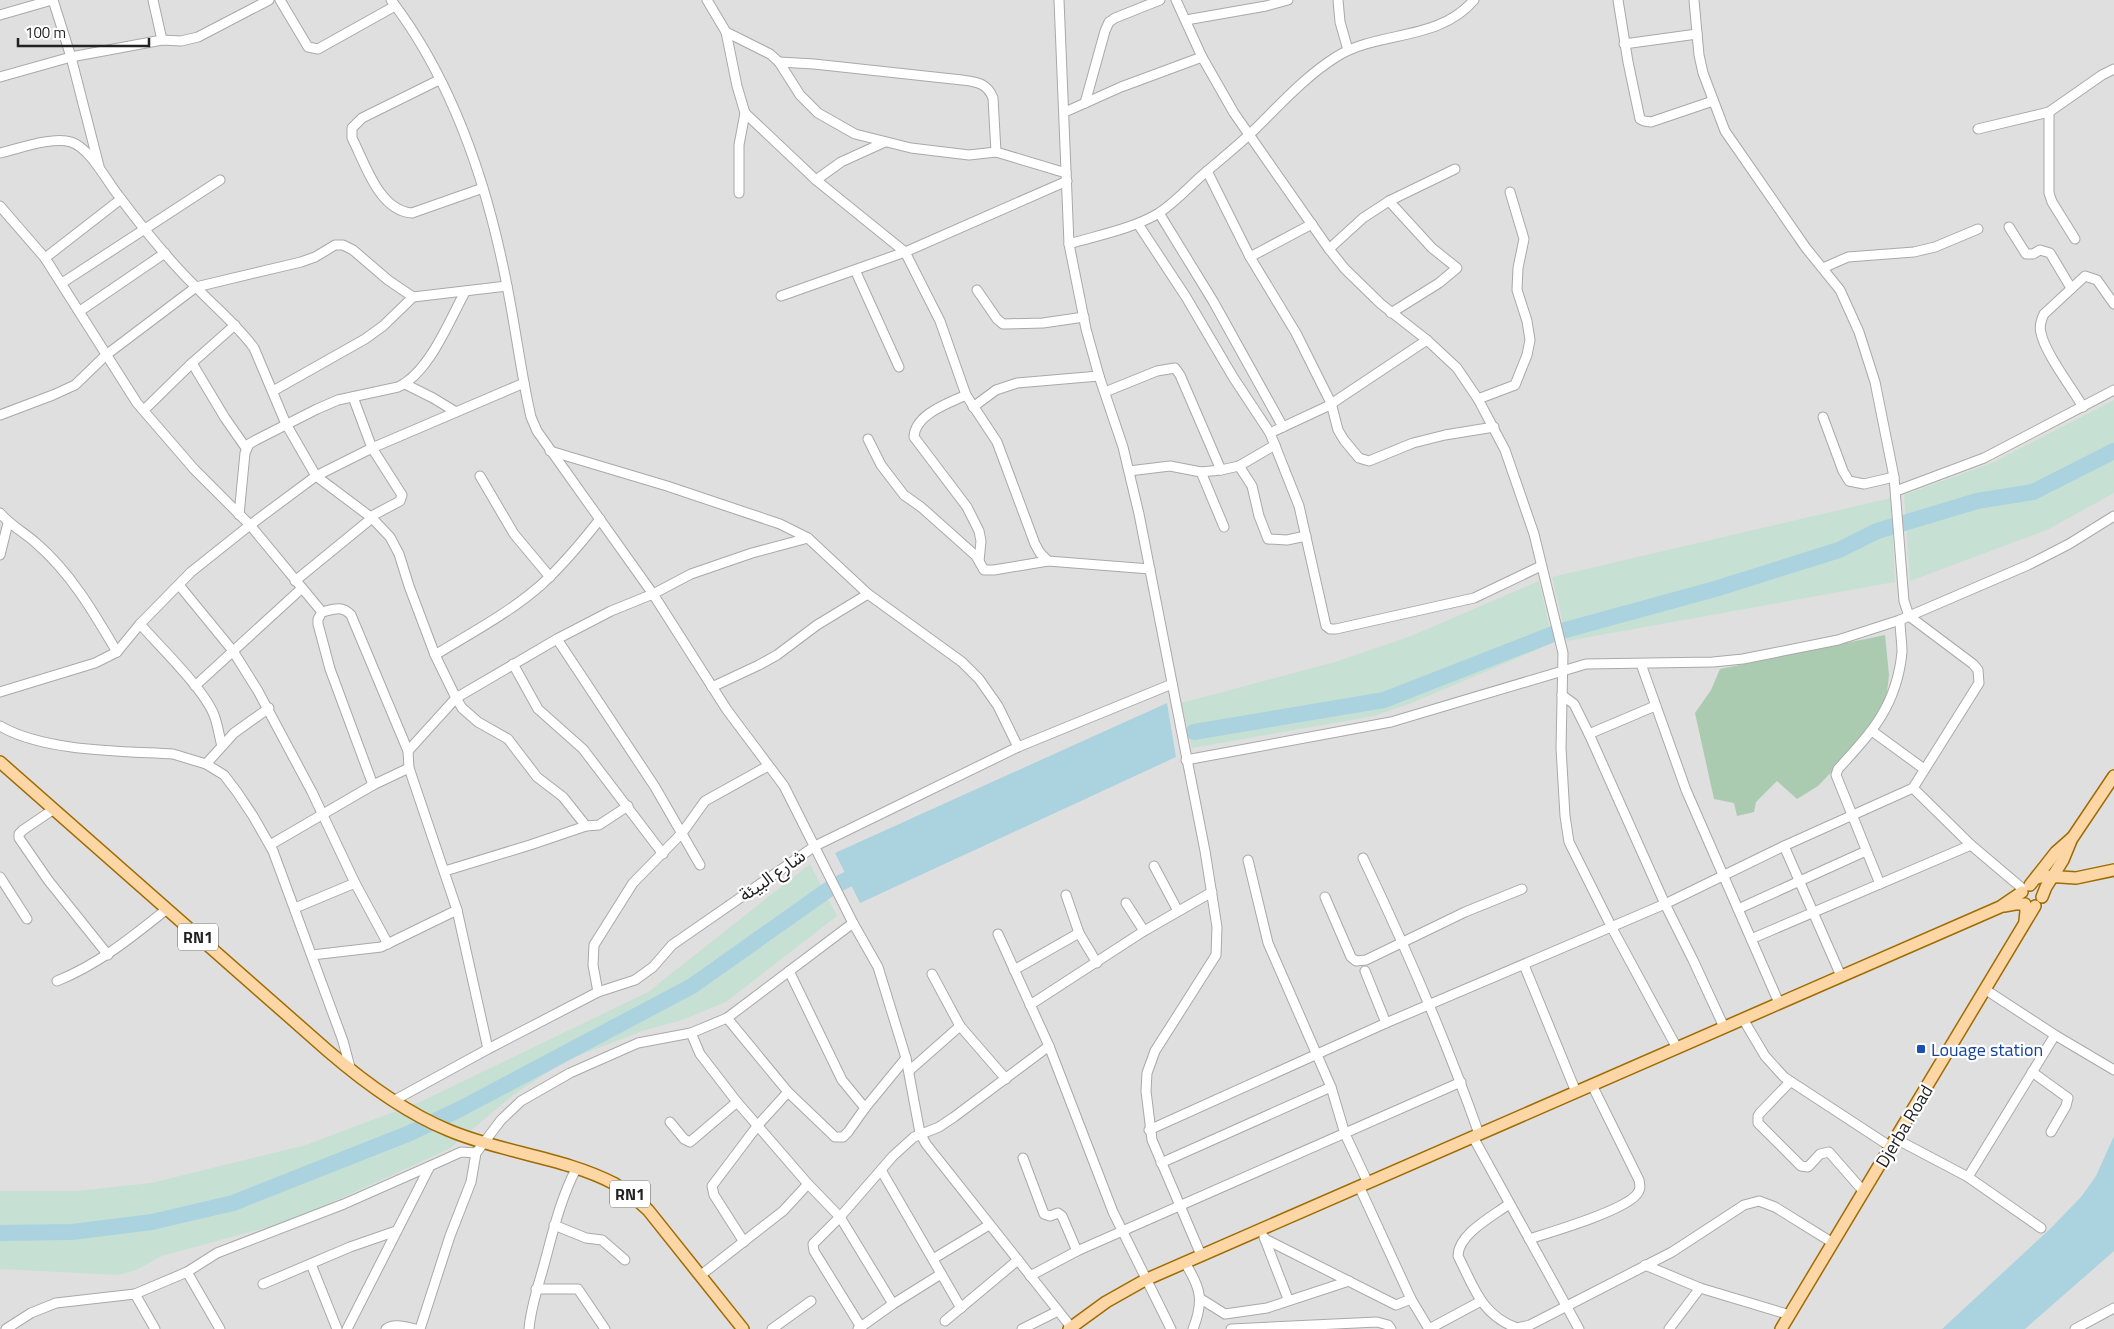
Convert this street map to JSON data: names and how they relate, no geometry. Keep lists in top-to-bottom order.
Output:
{
  "streets": {
    "main road": ["RN1", "Djerba Road"],
    "street": ["شارع البيئة"]
  },
  "crossings": [
    ["شارع البيئة", "RN1"]
  ],
  "places": {
    "transit": ["Louage station"]
  },
  "scale_bar": "100 m"
}
